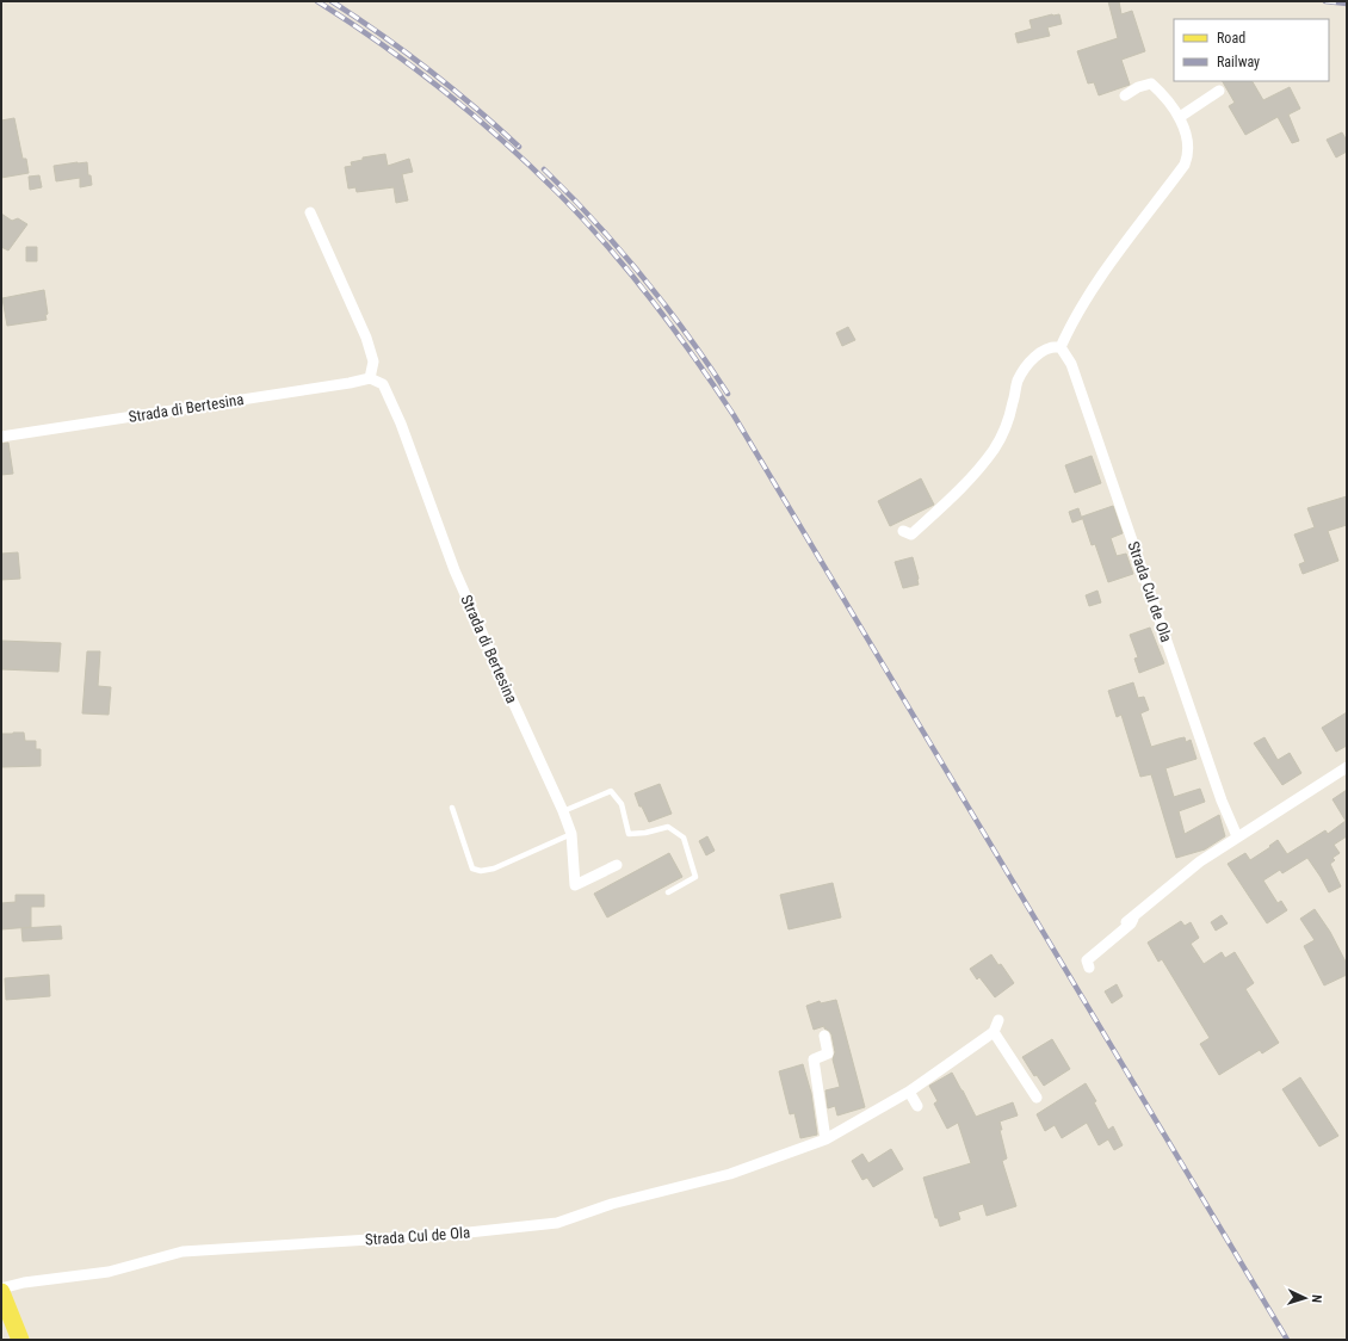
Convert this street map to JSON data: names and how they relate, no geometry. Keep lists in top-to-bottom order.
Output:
{
  "streets": {
    "street": ["Strada di Bertesina", "Strada Cul de Ola"]
  },
  "legend": ["Road", "Railway"],
  "north": "right"
}
